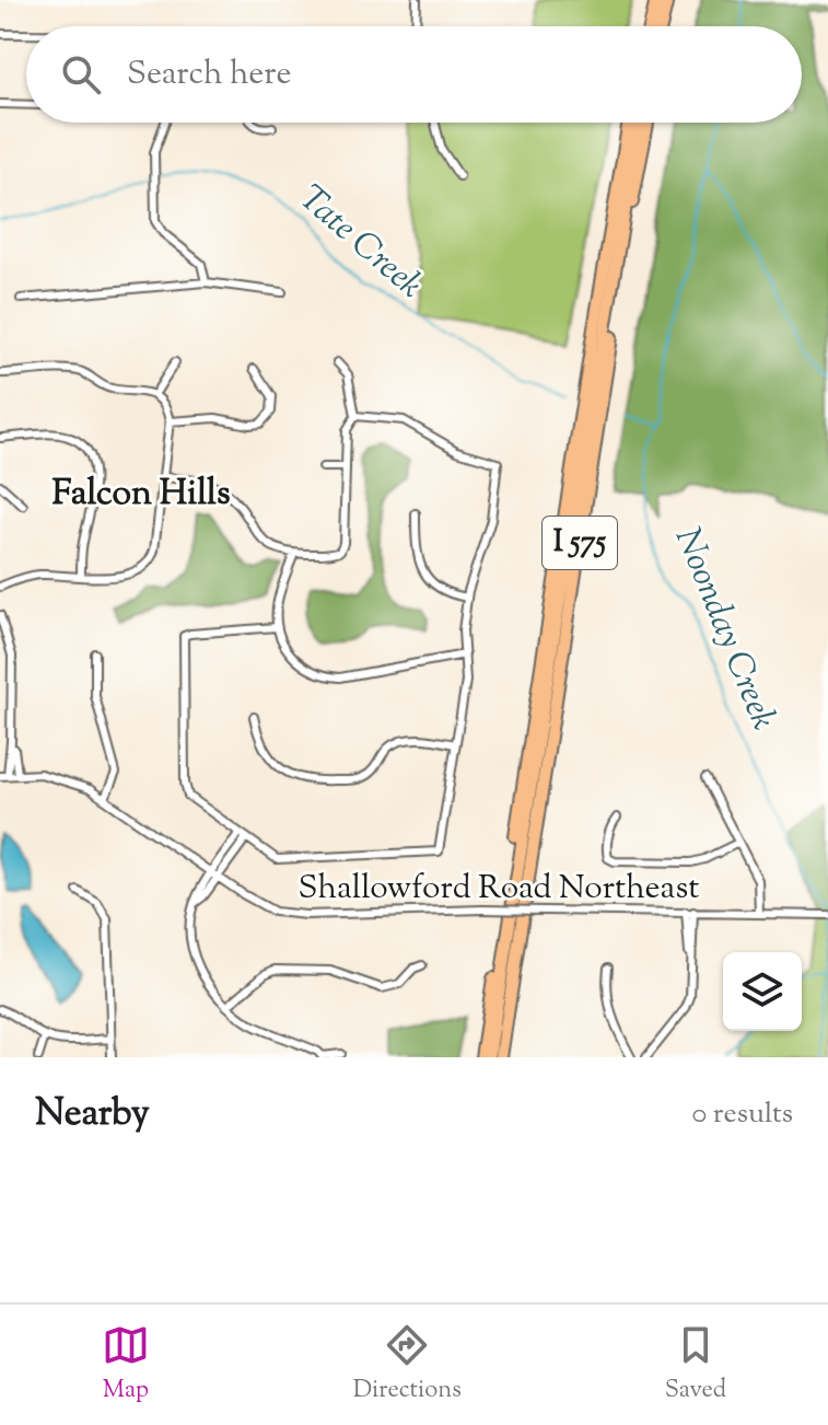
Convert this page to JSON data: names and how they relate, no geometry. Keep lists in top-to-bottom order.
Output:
{
  "streets": {
    "highway": ["I 575"],
    "street": ["Shallowford Road Northeast"]
  },
  "districts": ["Falcon Hills"],
  "water": ["Tate Creek", "Noonday Creek"],
  "page": {
    "search": "Search here",
    "heading": ["Nearby", "0 results"],
    "nav": ["Map", "Directions", "Saved"]
  }
}
